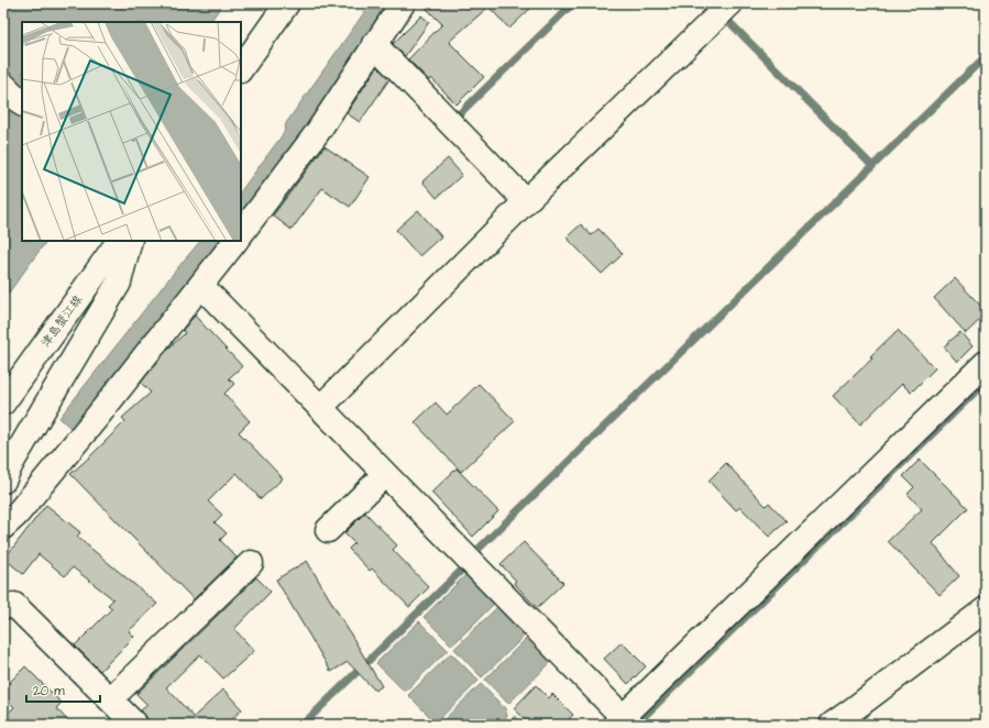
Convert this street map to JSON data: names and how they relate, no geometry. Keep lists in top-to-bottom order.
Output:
{
  "streets": {
    "street": ["津島蟹江線"]
  },
  "scale_bar": "20 m"
}
